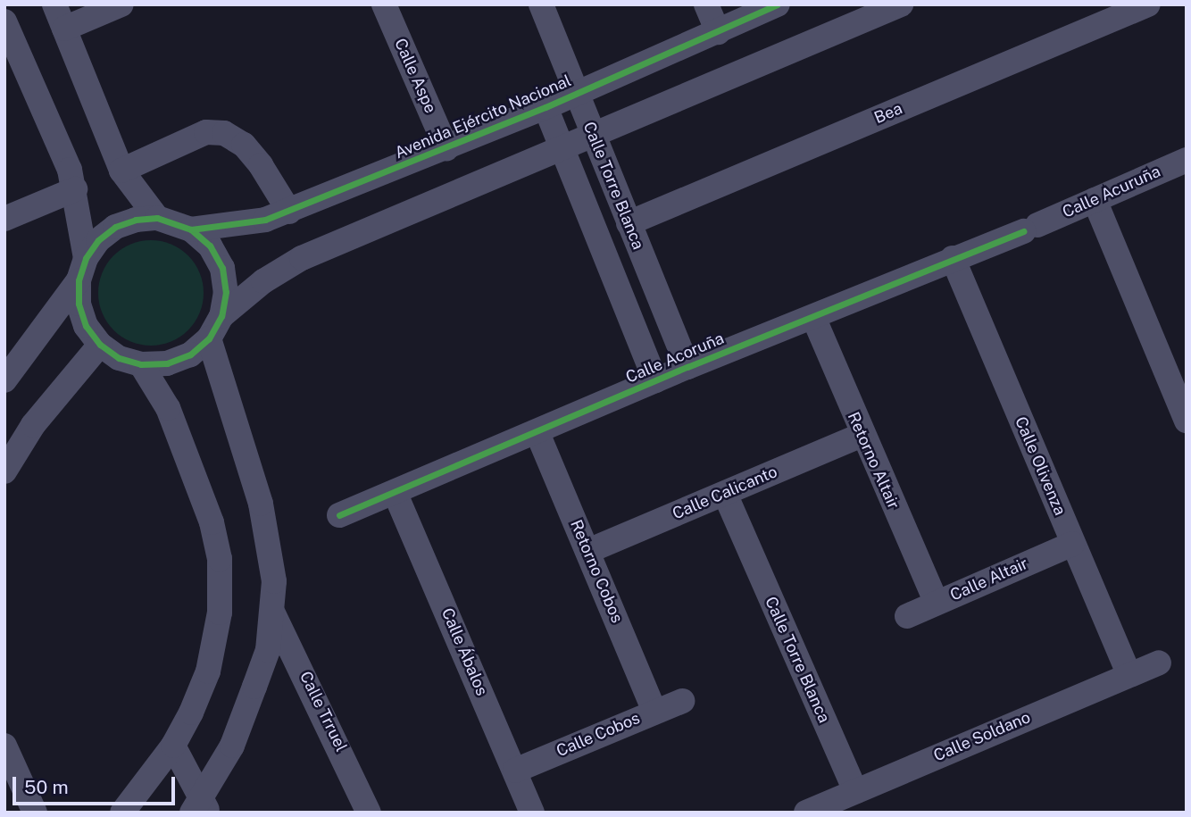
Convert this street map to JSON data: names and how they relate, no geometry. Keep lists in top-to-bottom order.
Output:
{
  "streets": {
    "street": [
      "Calle Aspe",
      "Bea",
      "Avenida Ejército Nacional",
      "Calle Torre Blanca",
      "Calle Acuruña",
      "Calle Acoruña",
      "Retorno Altair",
      "Calle Olivenza",
      "Calle Calicanto",
      "Retorno Cobos",
      "Calle Altair",
      "Calle Ábalos",
      "Calle Trruel",
      "Calle Cobos",
      "Calle Soldano"
    ]
  },
  "crossings": [
    ["Calle Aspe", "Avenida Ejército Nacional"],
    ["Bea", "Calle Torre Blanca"],
    ["Avenida Ejército Nacional", "Calle Torre Blanca"],
    ["Calle Torre Blanca", "Calle Acoruña"],
    ["Calle Torre Blanca", "Calle Calicanto"],
    ["Calle Torre Blanca", "Calle Soldano"],
    ["Calle Acuruña", "Calle Acoruña"],
    ["Calle Acoruña", "Retorno Altair"],
    ["Calle Acoruña", "Calle Olivenza"],
    ["Calle Acoruña", "Retorno Cobos"],
    ["Calle Acoruña", "Calle Ábalos"],
    ["Retorno Altair", "Calle Calicanto"],
    ["Retorno Altair", "Calle Altair"],
    ["Calle Olivenza", "Calle Altair"],
    ["Calle Olivenza", "Calle Soldano"],
    ["Calle Calicanto", "Retorno Cobos"],
    ["Retorno Cobos", "Calle Cobos"],
    ["Calle Ábalos", "Calle Cobos"]
  ],
  "scale_bar": "50 m"
}
